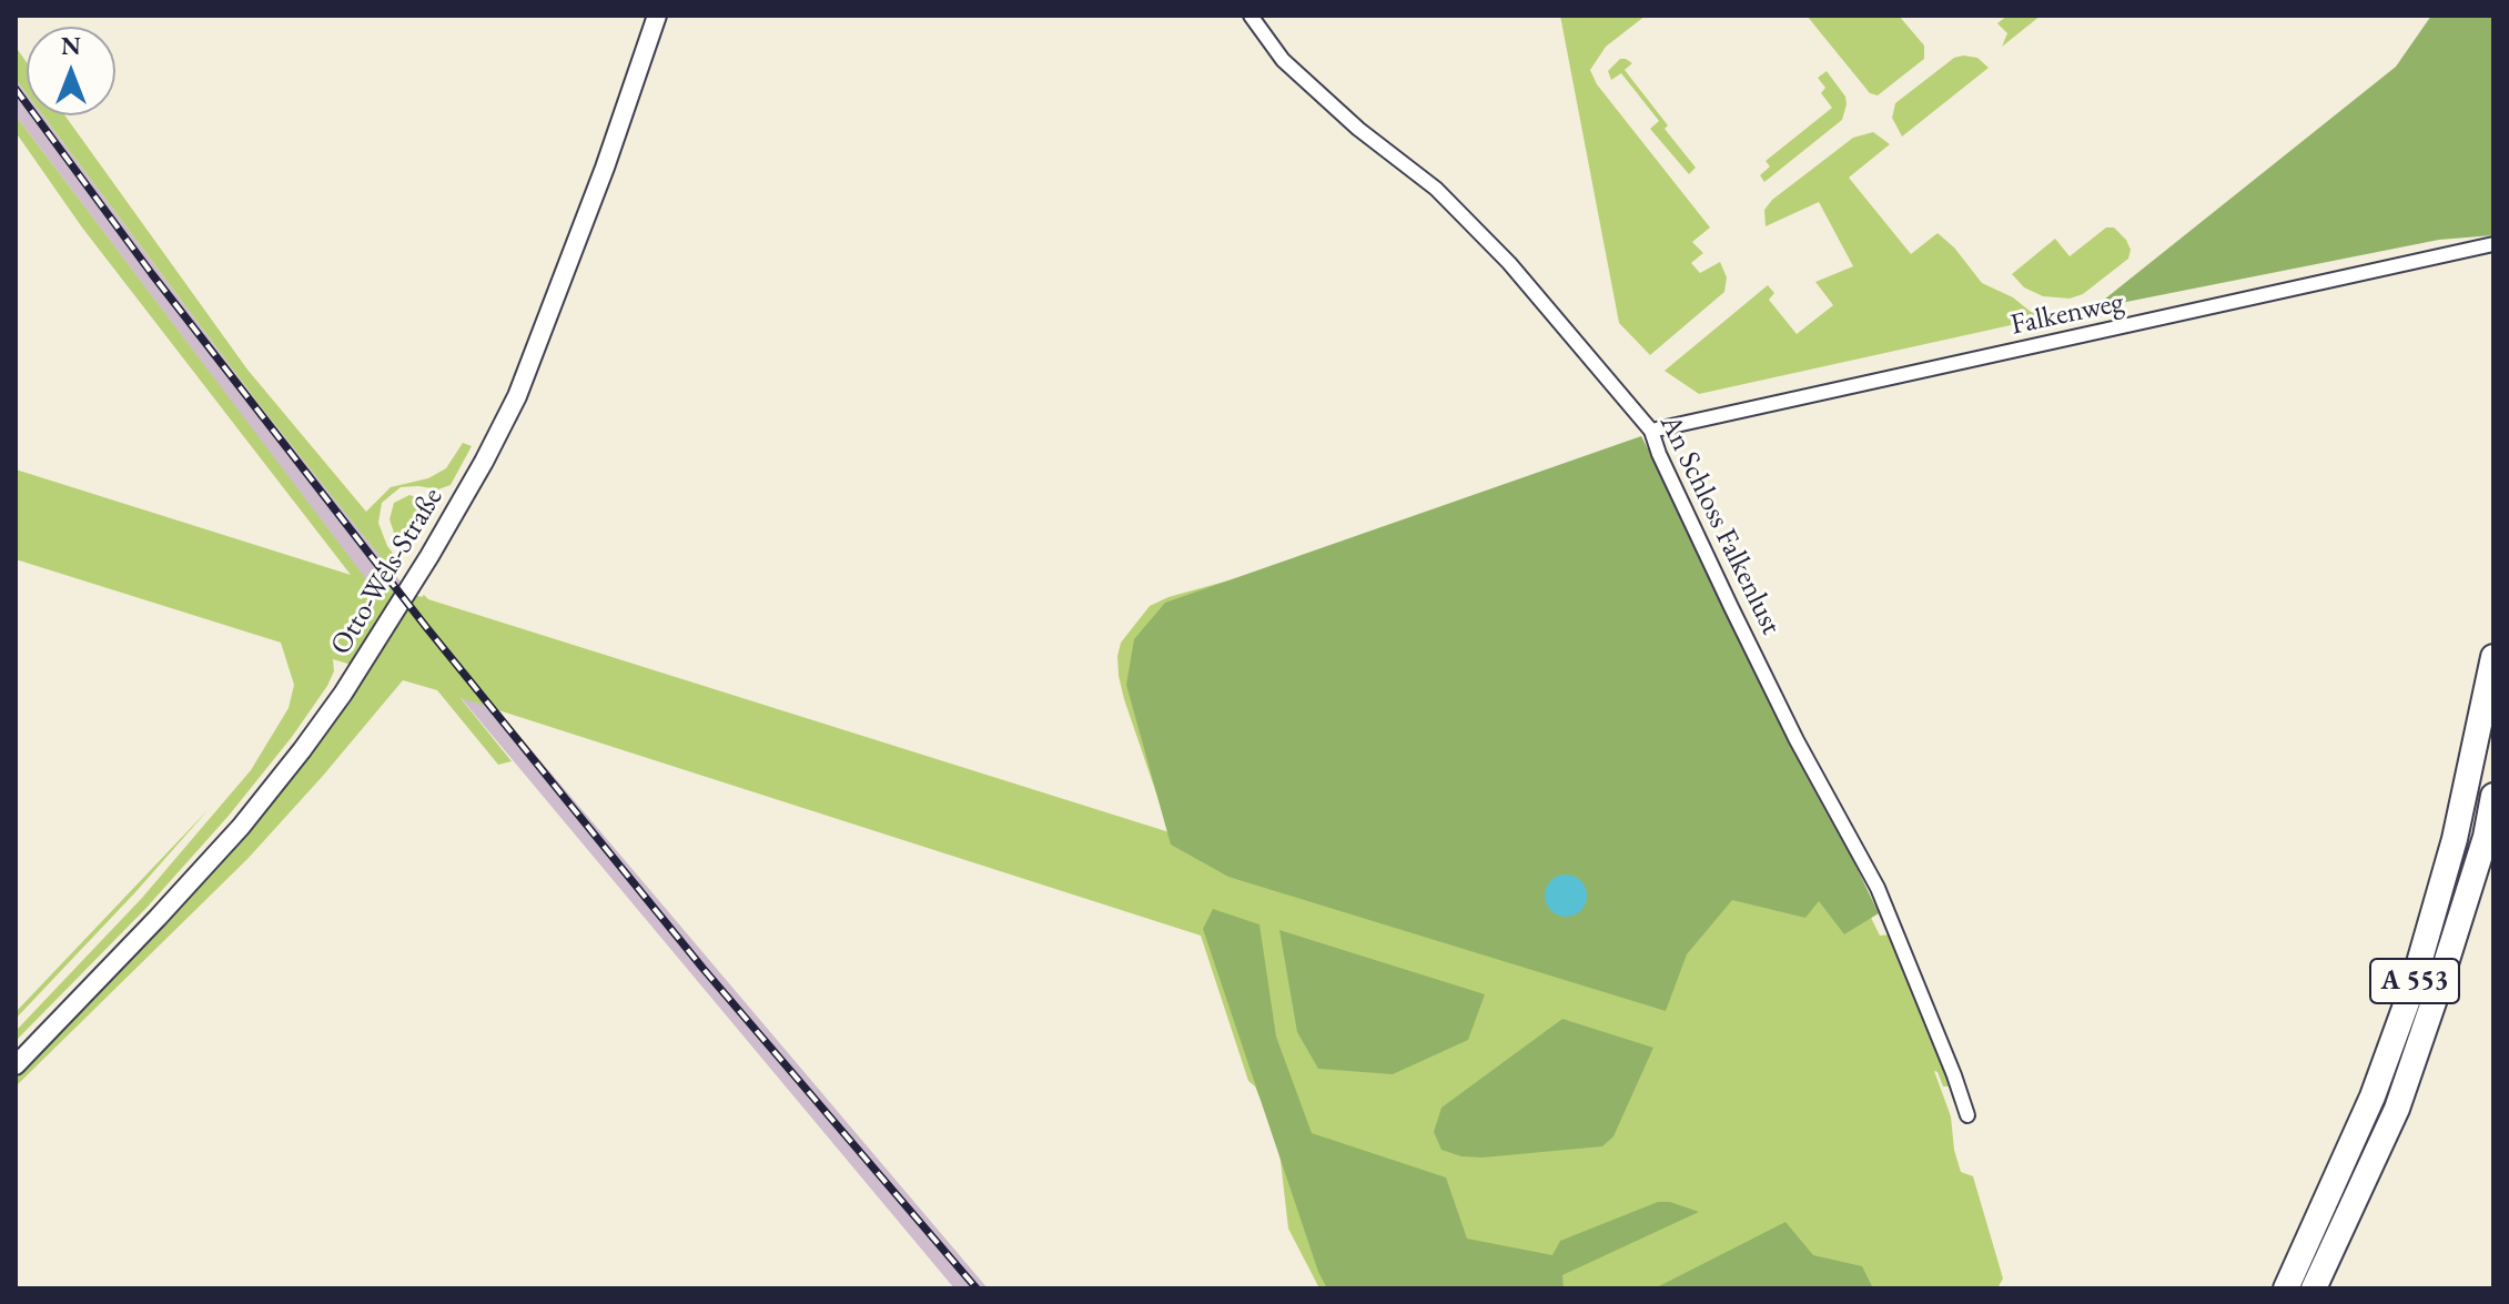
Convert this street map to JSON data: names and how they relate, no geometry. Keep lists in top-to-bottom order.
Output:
{
  "streets": {
    "highway": ["A 553"],
    "street": ["Falkenweg", "An Schloss Falkenlust", "Otto-Wels-Straße"]
  },
  "crossings": [
    ["Falkenweg", "An Schloss Falkenlust"]
  ],
  "north": "top"
}
